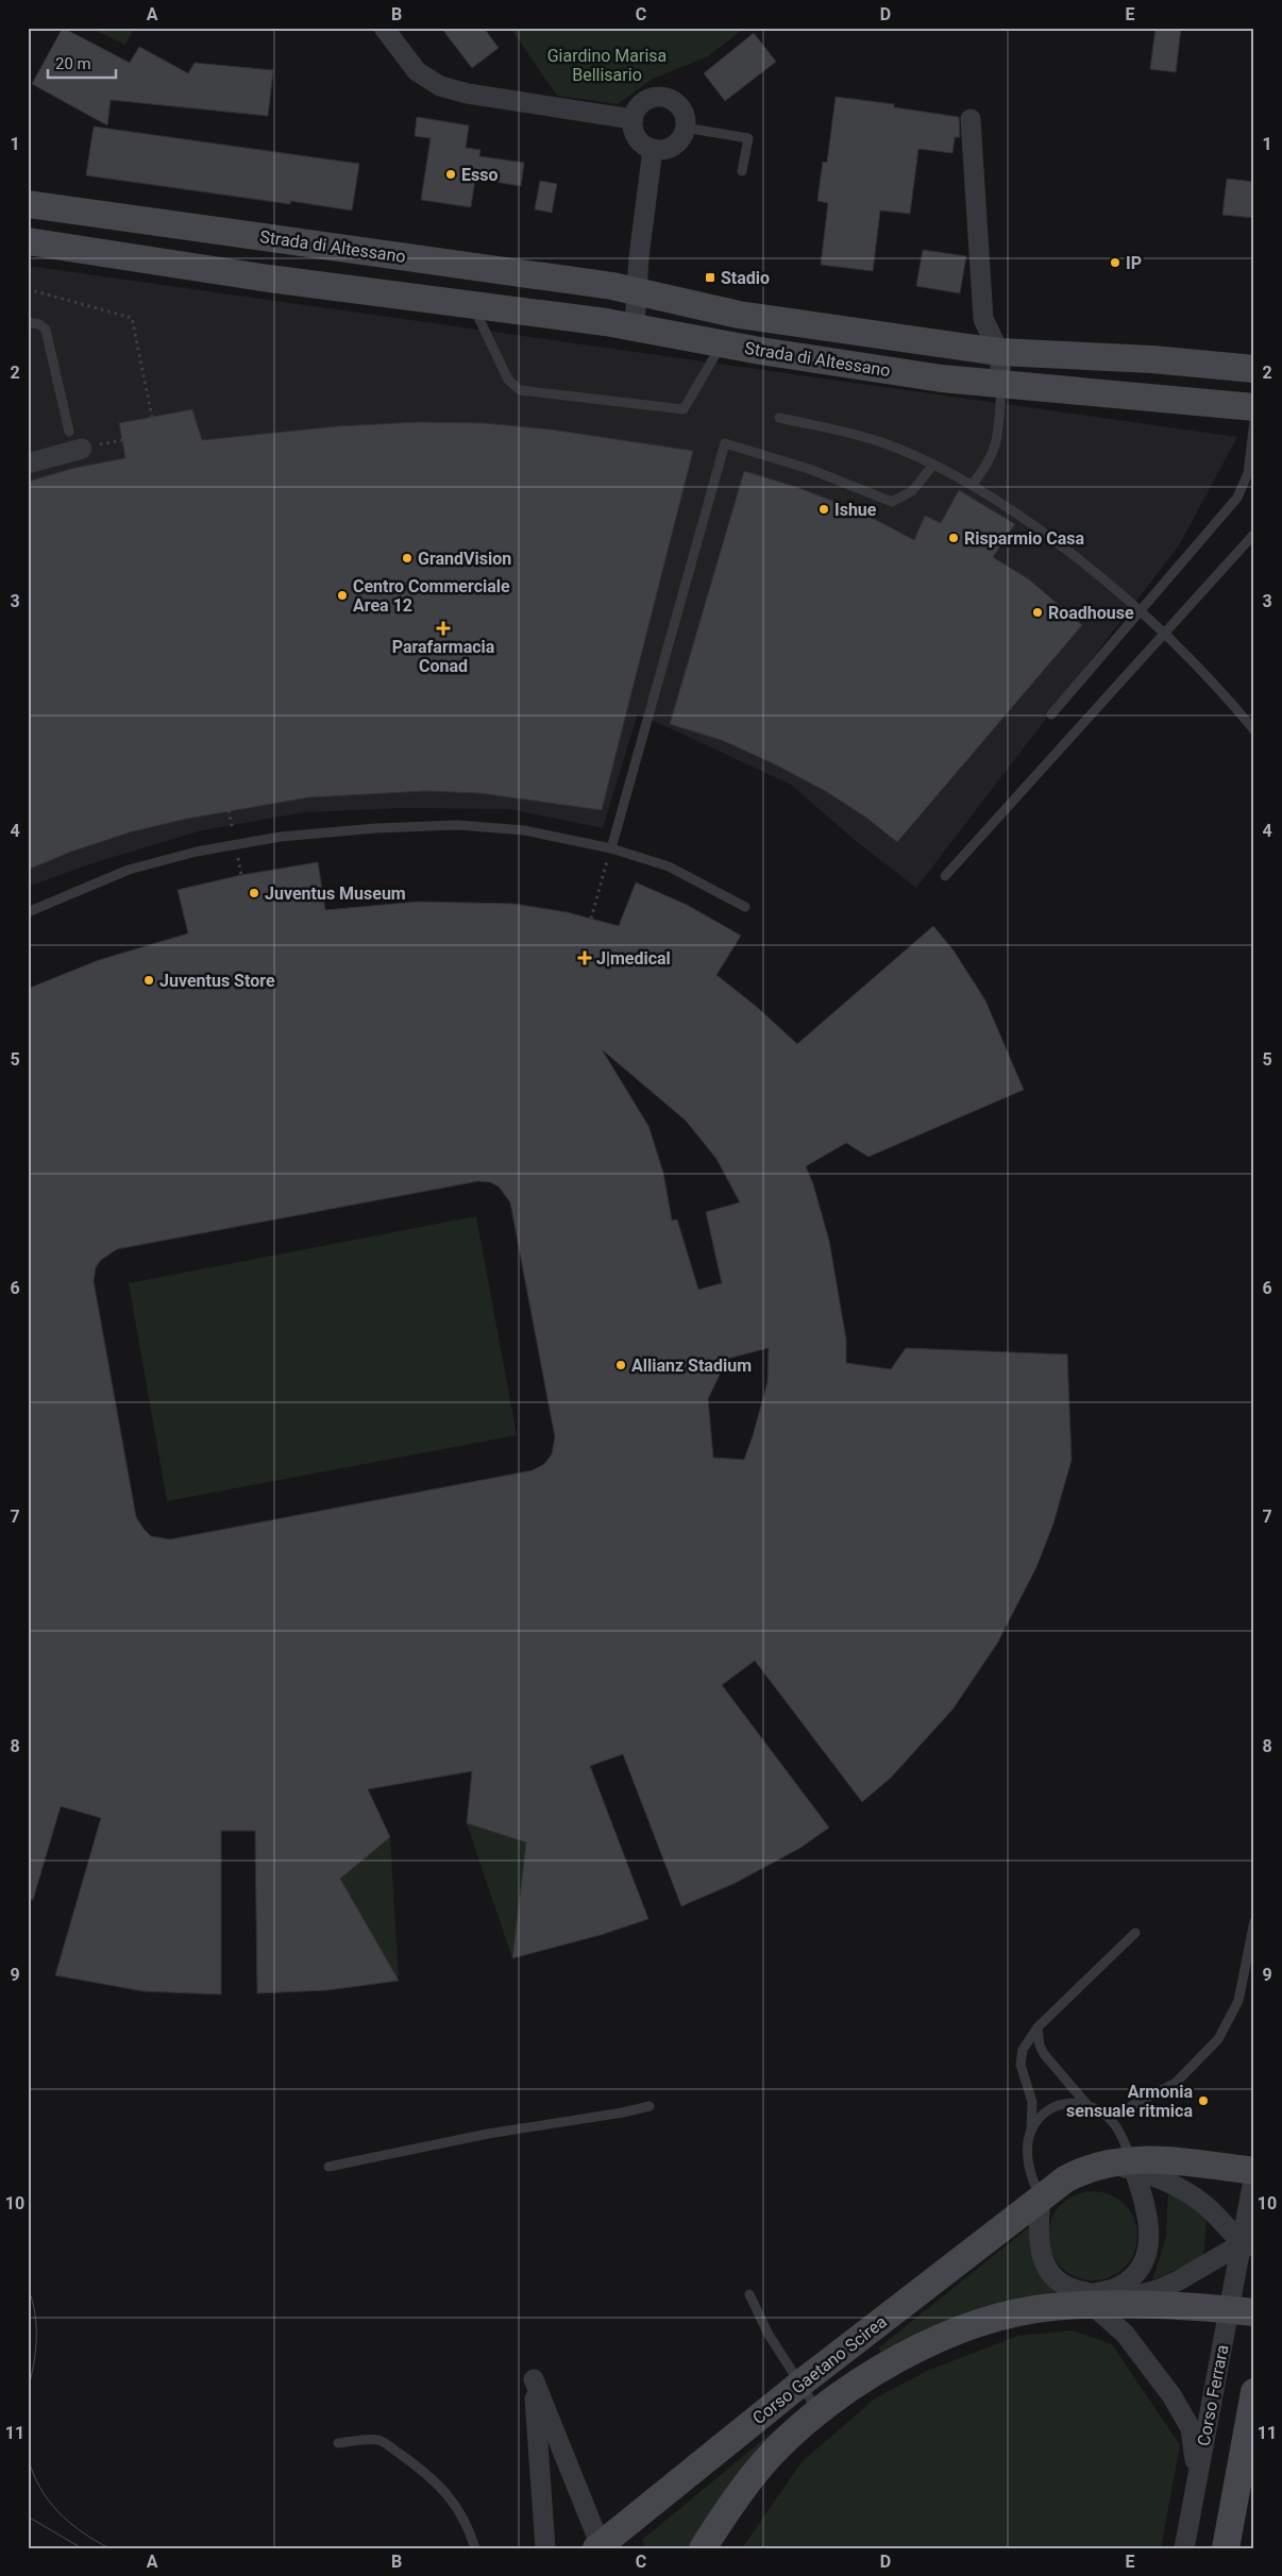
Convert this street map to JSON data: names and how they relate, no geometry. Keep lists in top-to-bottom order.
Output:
{
  "streets": {
    "street": ["Strada di Altessano", "Corso Gaetano Scirea", "Corso Ferrara"]
  },
  "crossings": [
    ["Corso Gaetano Scirea", "Corso Ferrara"]
  ],
  "parks": ["Giardino Marisa Bellisario"],
  "places": {
    "other": [
      "Esso",
      "IP",
      "Ishue",
      "Risparmio Casa",
      "GrandVision",
      "Centro Commerciale Area 12",
      "Roadhouse",
      "Juventus Museum",
      "Juventus Store",
      "Allianz Stadium",
      "Armonia sensuale ritmica"
    ],
    "transit": ["Stadio"],
    "health": ["Parafarmacia Conad", "J|medical"]
  },
  "scale_bar": "20 m",
  "grid": {
    "columns": [
      "A",
      "B",
      "C",
      "D",
      "E"
    ],
    "rows": [
      "1",
      "2",
      "3",
      "4",
      "5",
      "6",
      "7",
      "8",
      "9",
      "10",
      "11"
    ]
  }
}
